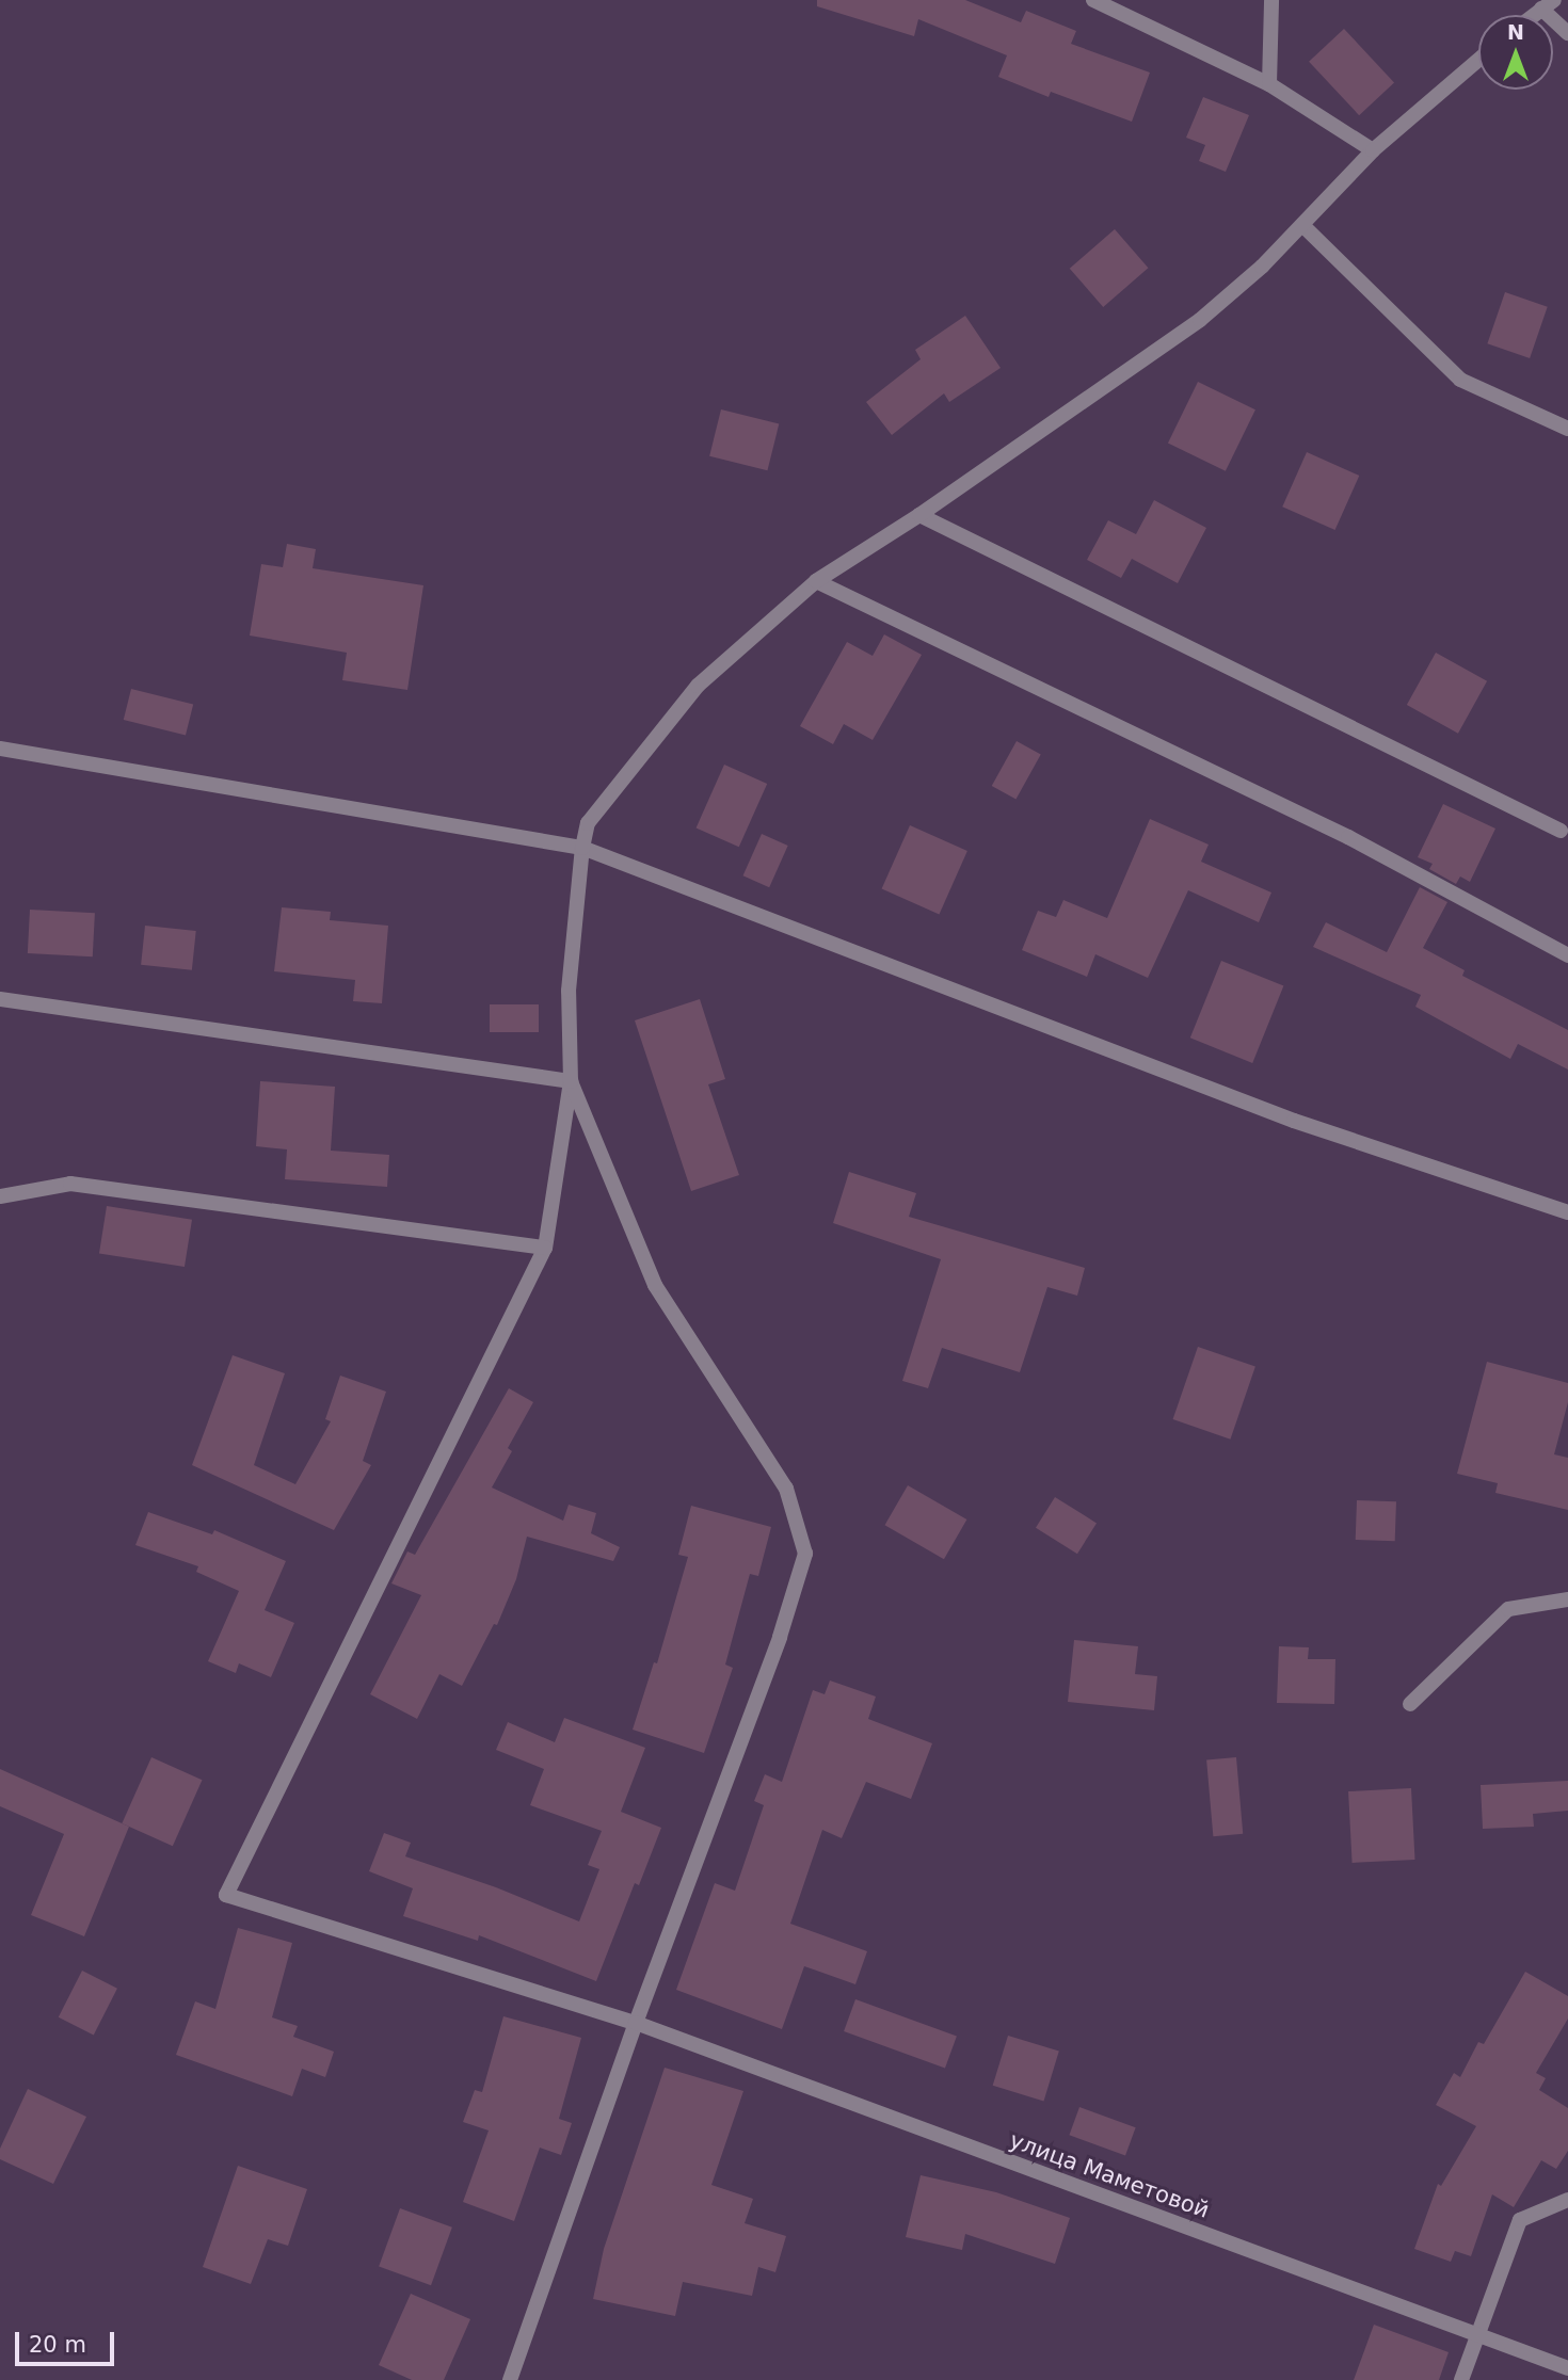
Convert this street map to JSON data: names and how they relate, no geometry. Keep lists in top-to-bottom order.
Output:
{
  "streets": {
    "street": ["улица Маметовой"]
  },
  "scale_bar": "20 m",
  "north": "top"
}
